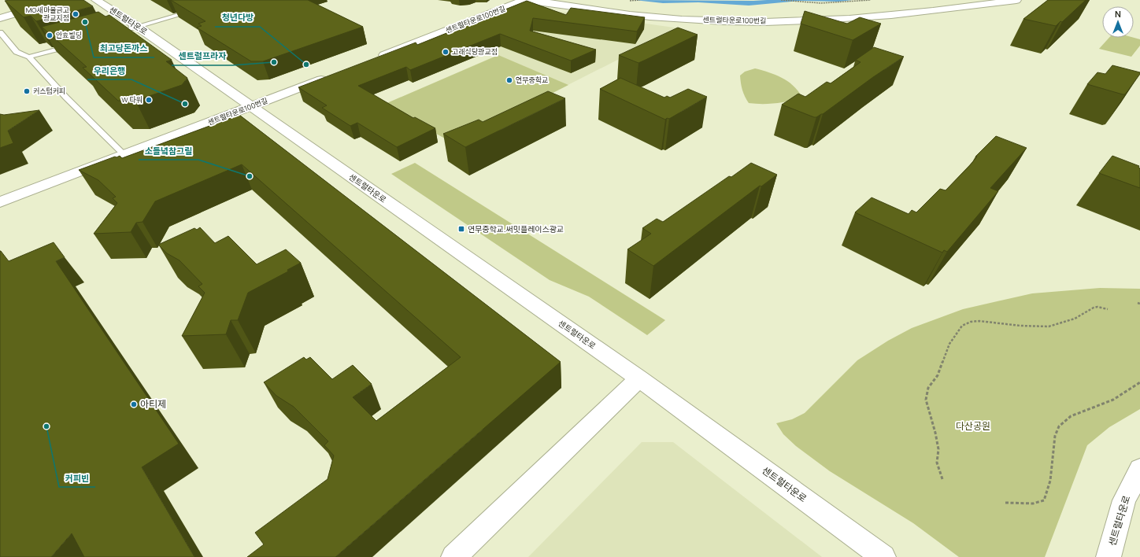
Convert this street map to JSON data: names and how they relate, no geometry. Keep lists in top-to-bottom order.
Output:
{
  "streets": {
    "street": ["센트럴타운로100번길", "센트럴타운로"]
  },
  "crossings": [
    ["센트럴타운로100번길", "센트럴타운로"]
  ],
  "parks": ["다산공원"],
  "places": {
    "other": [
      "MG새마을금고 광교지점",
      "최고당돈까스",
      "안효빌딩",
      "고래식당광교점",
      "센트럴프라자",
      "청년다방",
      "연무중학교",
      "커스텀커피",
      "W 타워",
      "우리은행",
      "소들녘참그릴",
      "아티제",
      "커피빈"
    ],
    "transit": ["연무중학교.써밋플레이스광교"]
  },
  "north": "top"
}
